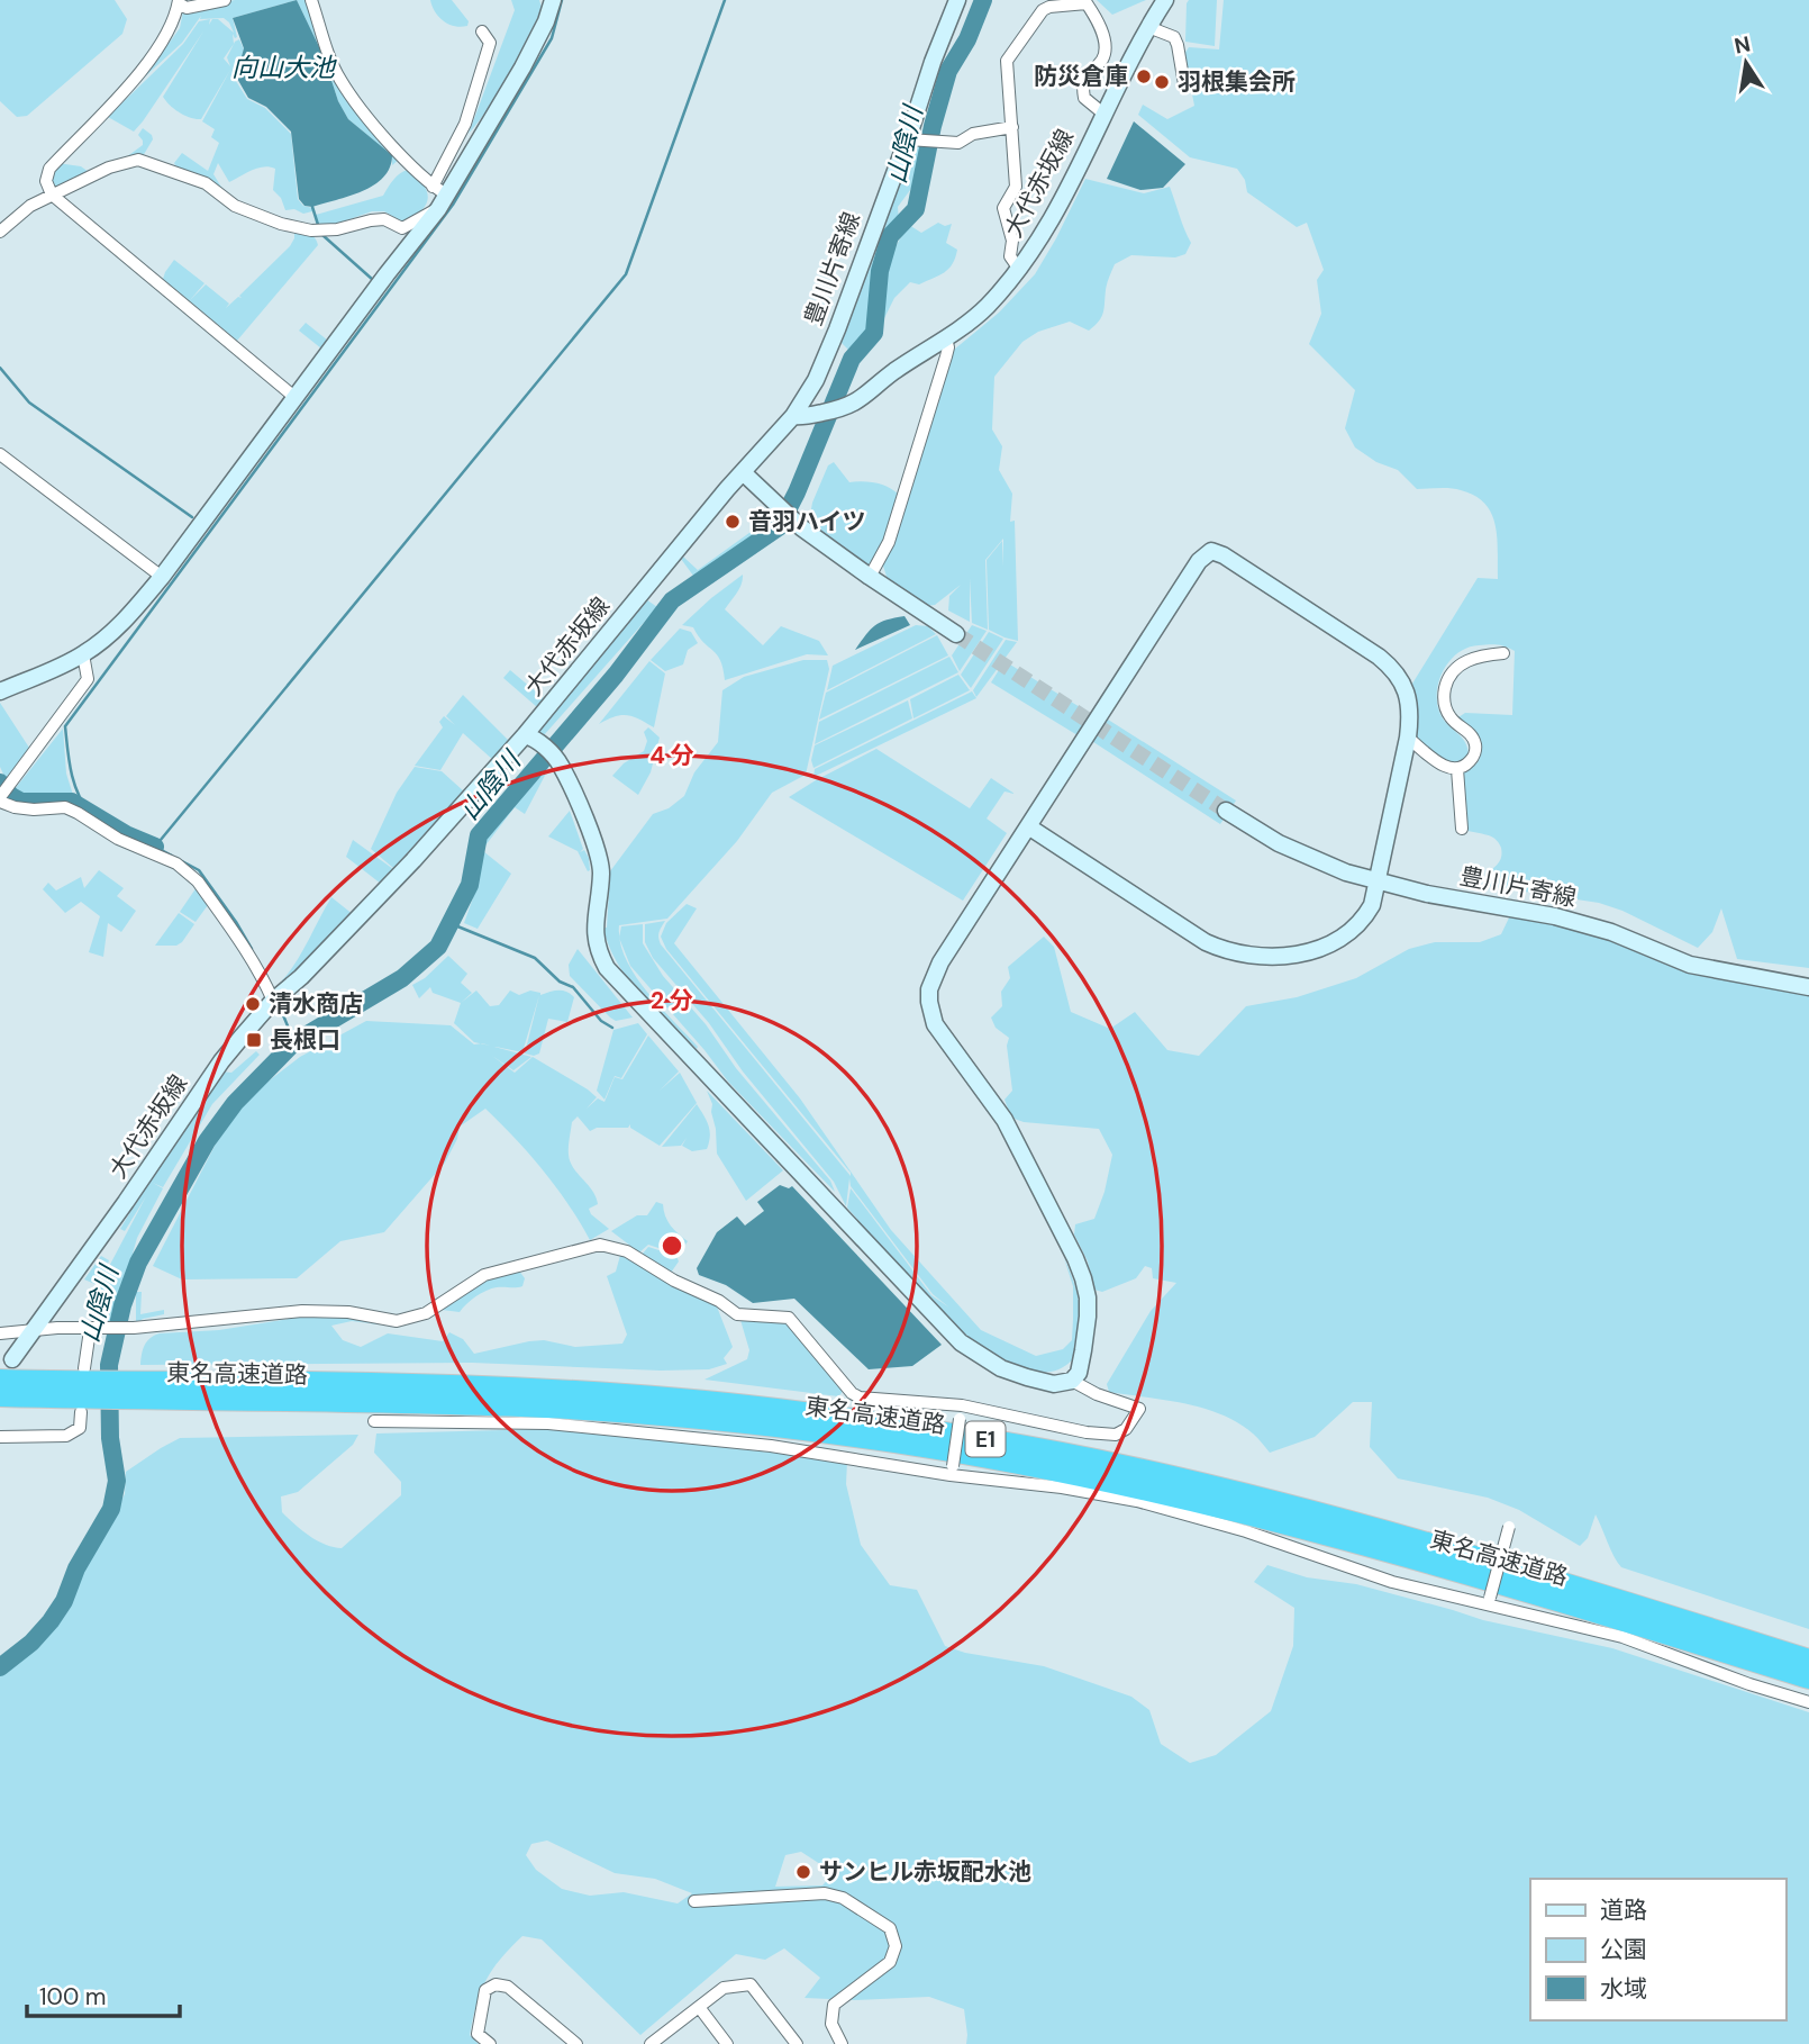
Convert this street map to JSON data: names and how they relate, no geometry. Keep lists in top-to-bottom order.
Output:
{
  "streets": {
    "highway": ["東名高速道路", "E1"],
    "street": ["大代赤坂線", "豊川片寄線"]
  },
  "crossings": [
    ["大代赤坂線", "豊川片寄線"]
  ],
  "water": ["向山大池", "山陰川"],
  "places": {
    "other": [
      "防災倉庫",
      "羽根集会所",
      "音羽ハイツ",
      "清水商店",
      "サンヒル赤坂配水池"
    ],
    "transit": ["長根口"]
  },
  "legend": ["道路", "公園", "水域"],
  "scale_bar": "100 m",
  "north": "top",
  "rings": ["4 分", "2 分"]
}
